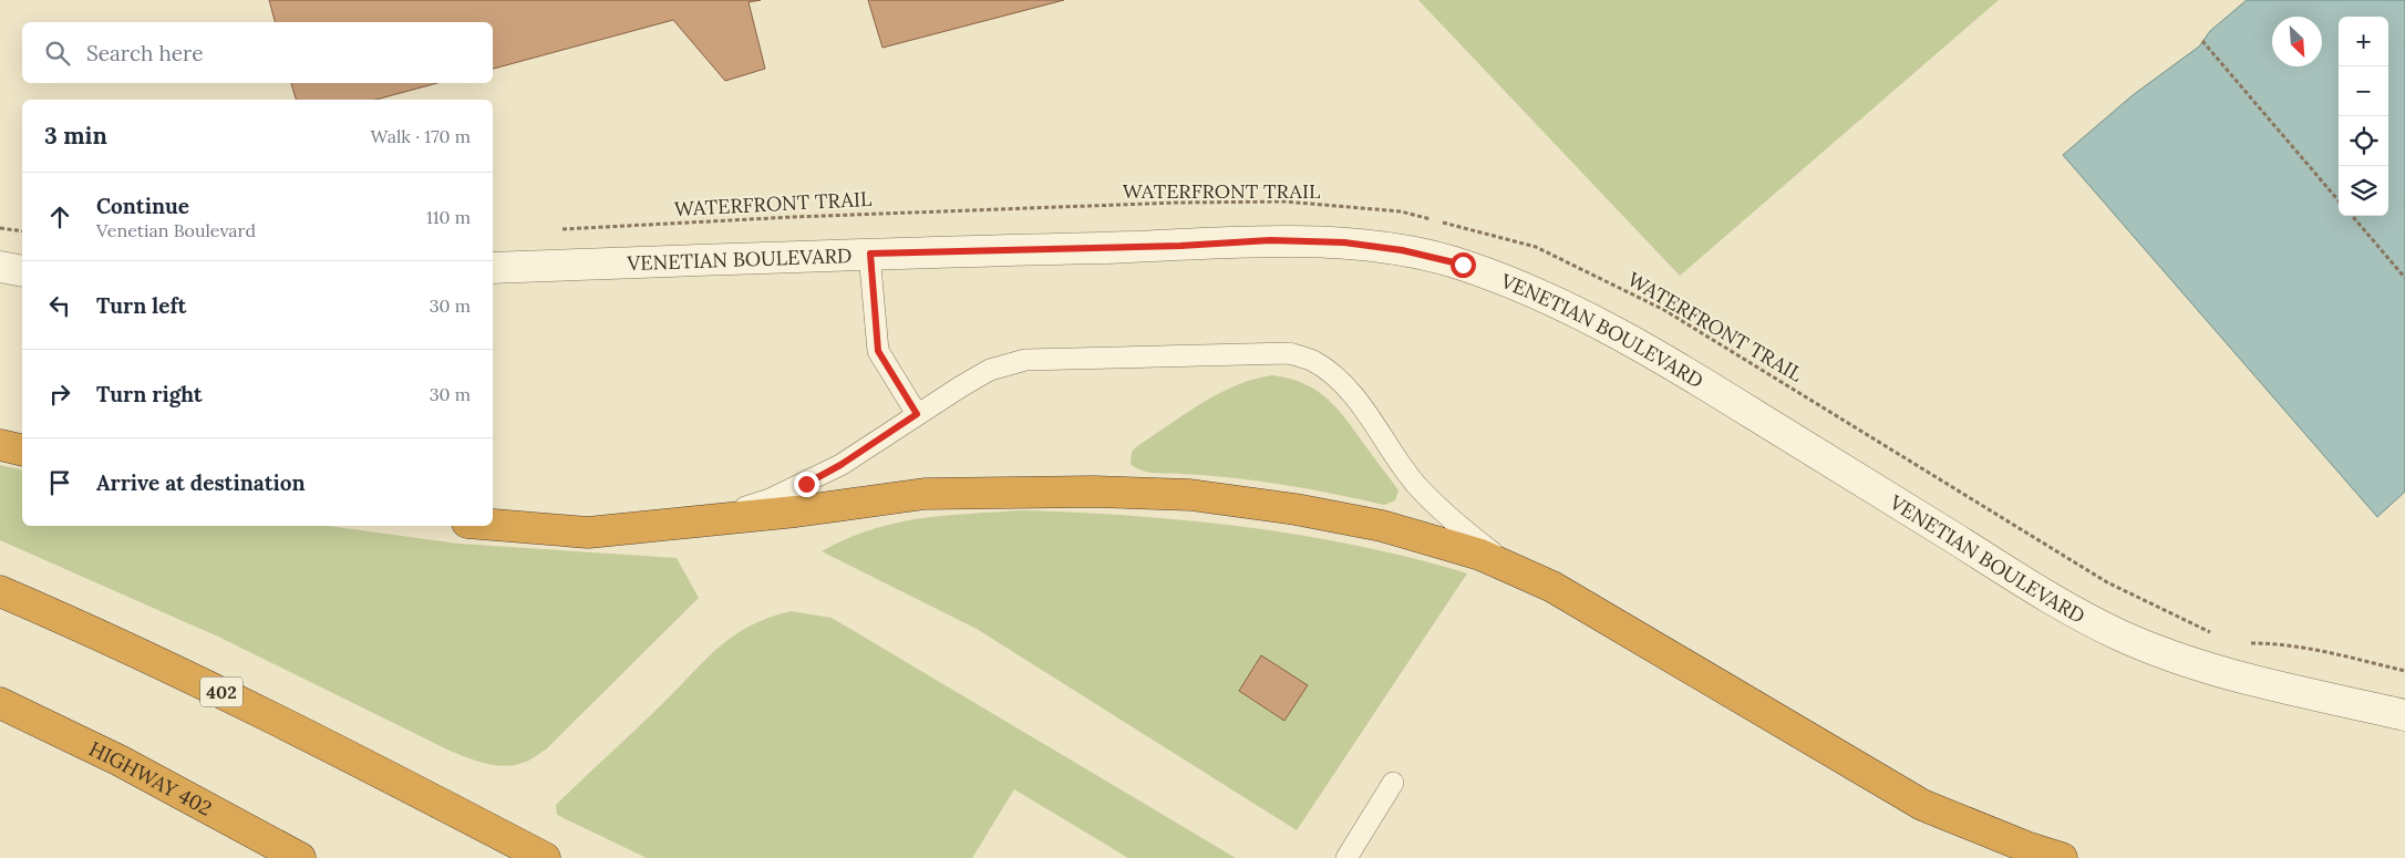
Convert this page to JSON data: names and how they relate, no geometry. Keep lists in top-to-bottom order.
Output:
{
  "streets": {
    "highway": ["402", "HIGHWAY 402"],
    "street": ["VENETIAN BOULEVARD"],
    "path": ["WATERFRONT TRAIL"]
  },
  "north": "bottom right",
  "page": {
    "map_buttons": ["+", "−"],
    "search": "Search here",
    "heading": ["3 min", "Walk · 170 m"],
    "list": [
      ["Continue", "Venetian Boulevard", "110 m"],
      ["Turn left", "30 m"],
      ["Turn right", "30 m"],
      "Arrive at destination"
    ]
  }
}
